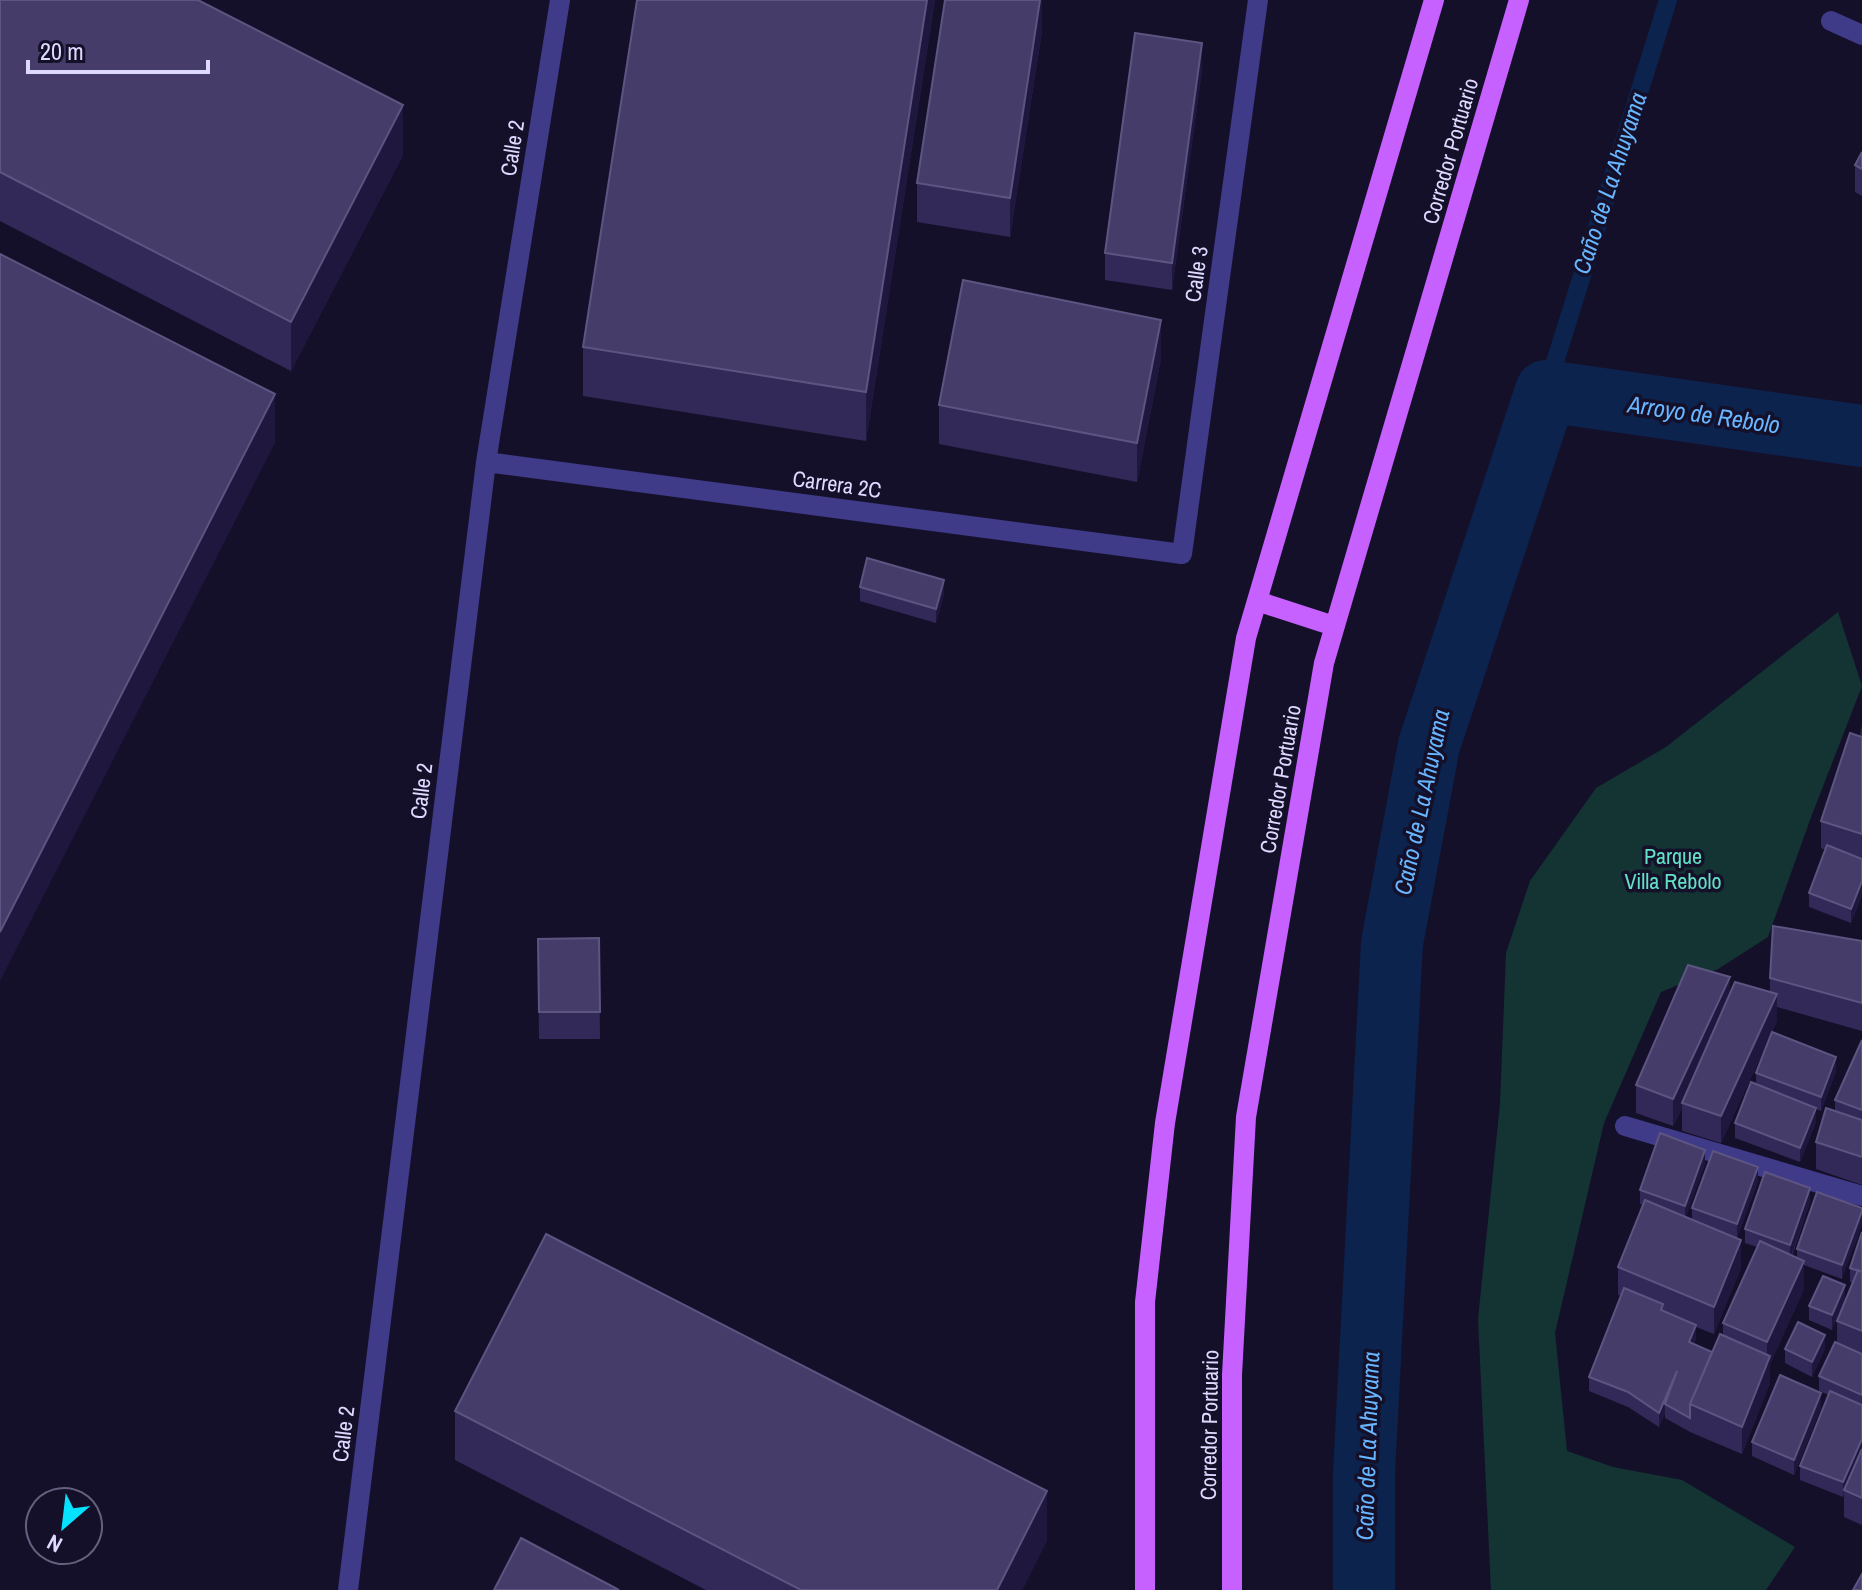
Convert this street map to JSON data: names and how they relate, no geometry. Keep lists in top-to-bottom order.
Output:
{
  "streets": {
    "main road": ["Corredor Portuario"],
    "street": ["Calle 2", "Calle 3", "Carrera 2C"]
  },
  "crossings": [
    ["Calle 2", "Carrera 2C"],
    ["Calle 3", "Carrera 2C"]
  ],
  "water": ["Caño de La Ahuyama", "Arroyo de Rebolo"],
  "parks": ["Parque Villa Rebolo"],
  "scale_bar": "20 m",
  "north": "bottom left"
}
